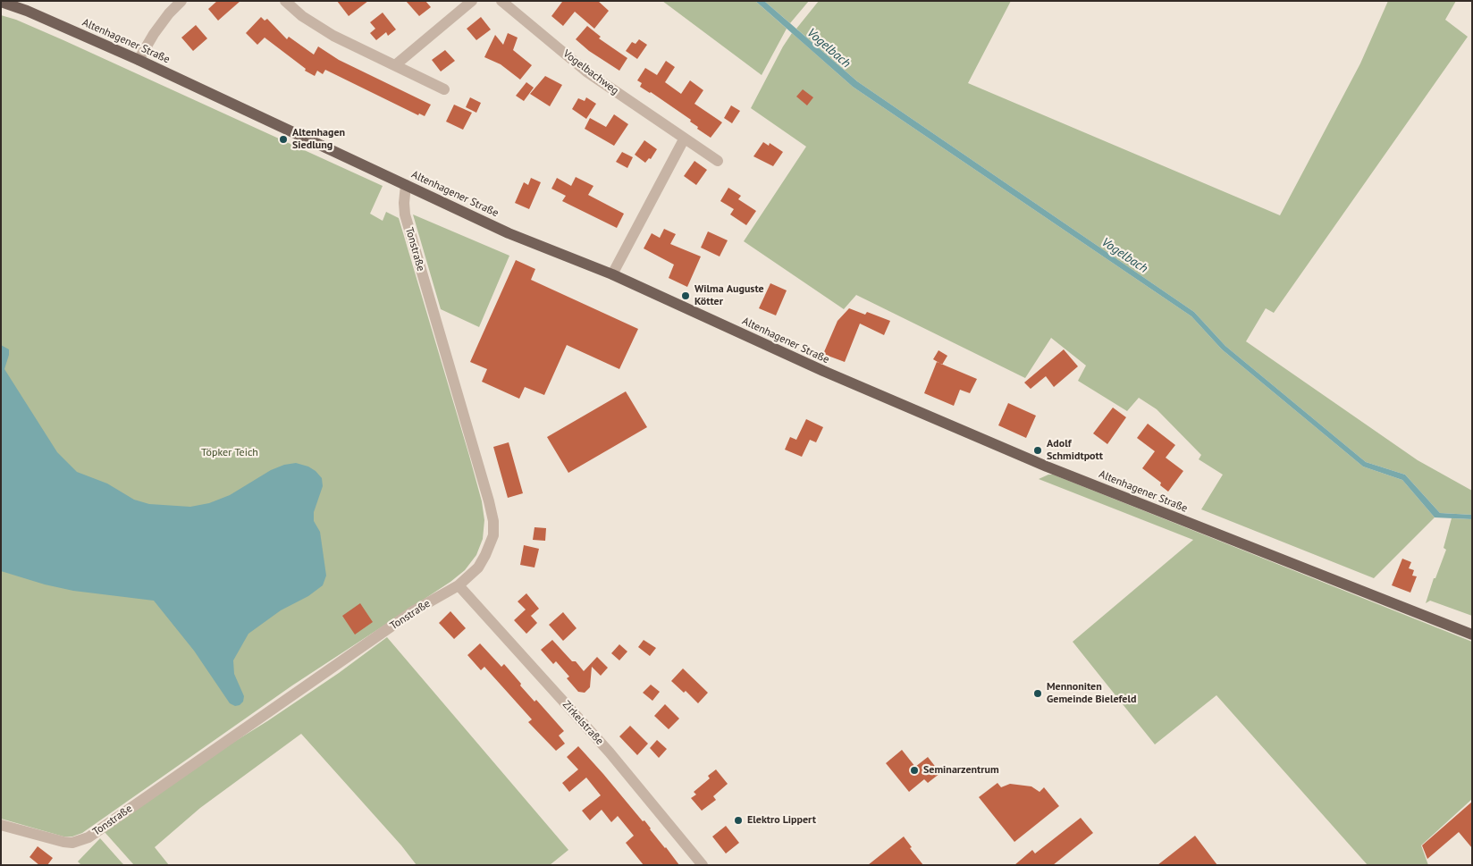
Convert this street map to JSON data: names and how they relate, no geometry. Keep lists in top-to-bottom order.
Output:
{
  "streets": {
    "main road": ["Altenhagener Straße"],
    "street": ["Vogelbachweg", "Tonstraße", "Zirkelstraße"]
  },
  "crossings": [
    ["Altenhagener Straße", "Tonstraße"],
    ["Tonstraße", "Zirkelstraße"]
  ],
  "water": ["Vogelbach"],
  "parks": ["Töpker Teich"],
  "places": [
    "Altenhagen Siedlung",
    "Wilma Auguste Kötter",
    "Adolf Schmidtpott",
    "Mennoniten Gemeinde Bielefeld",
    "Seminarzentrum",
    "Elektro Lippert"
  ]
}
